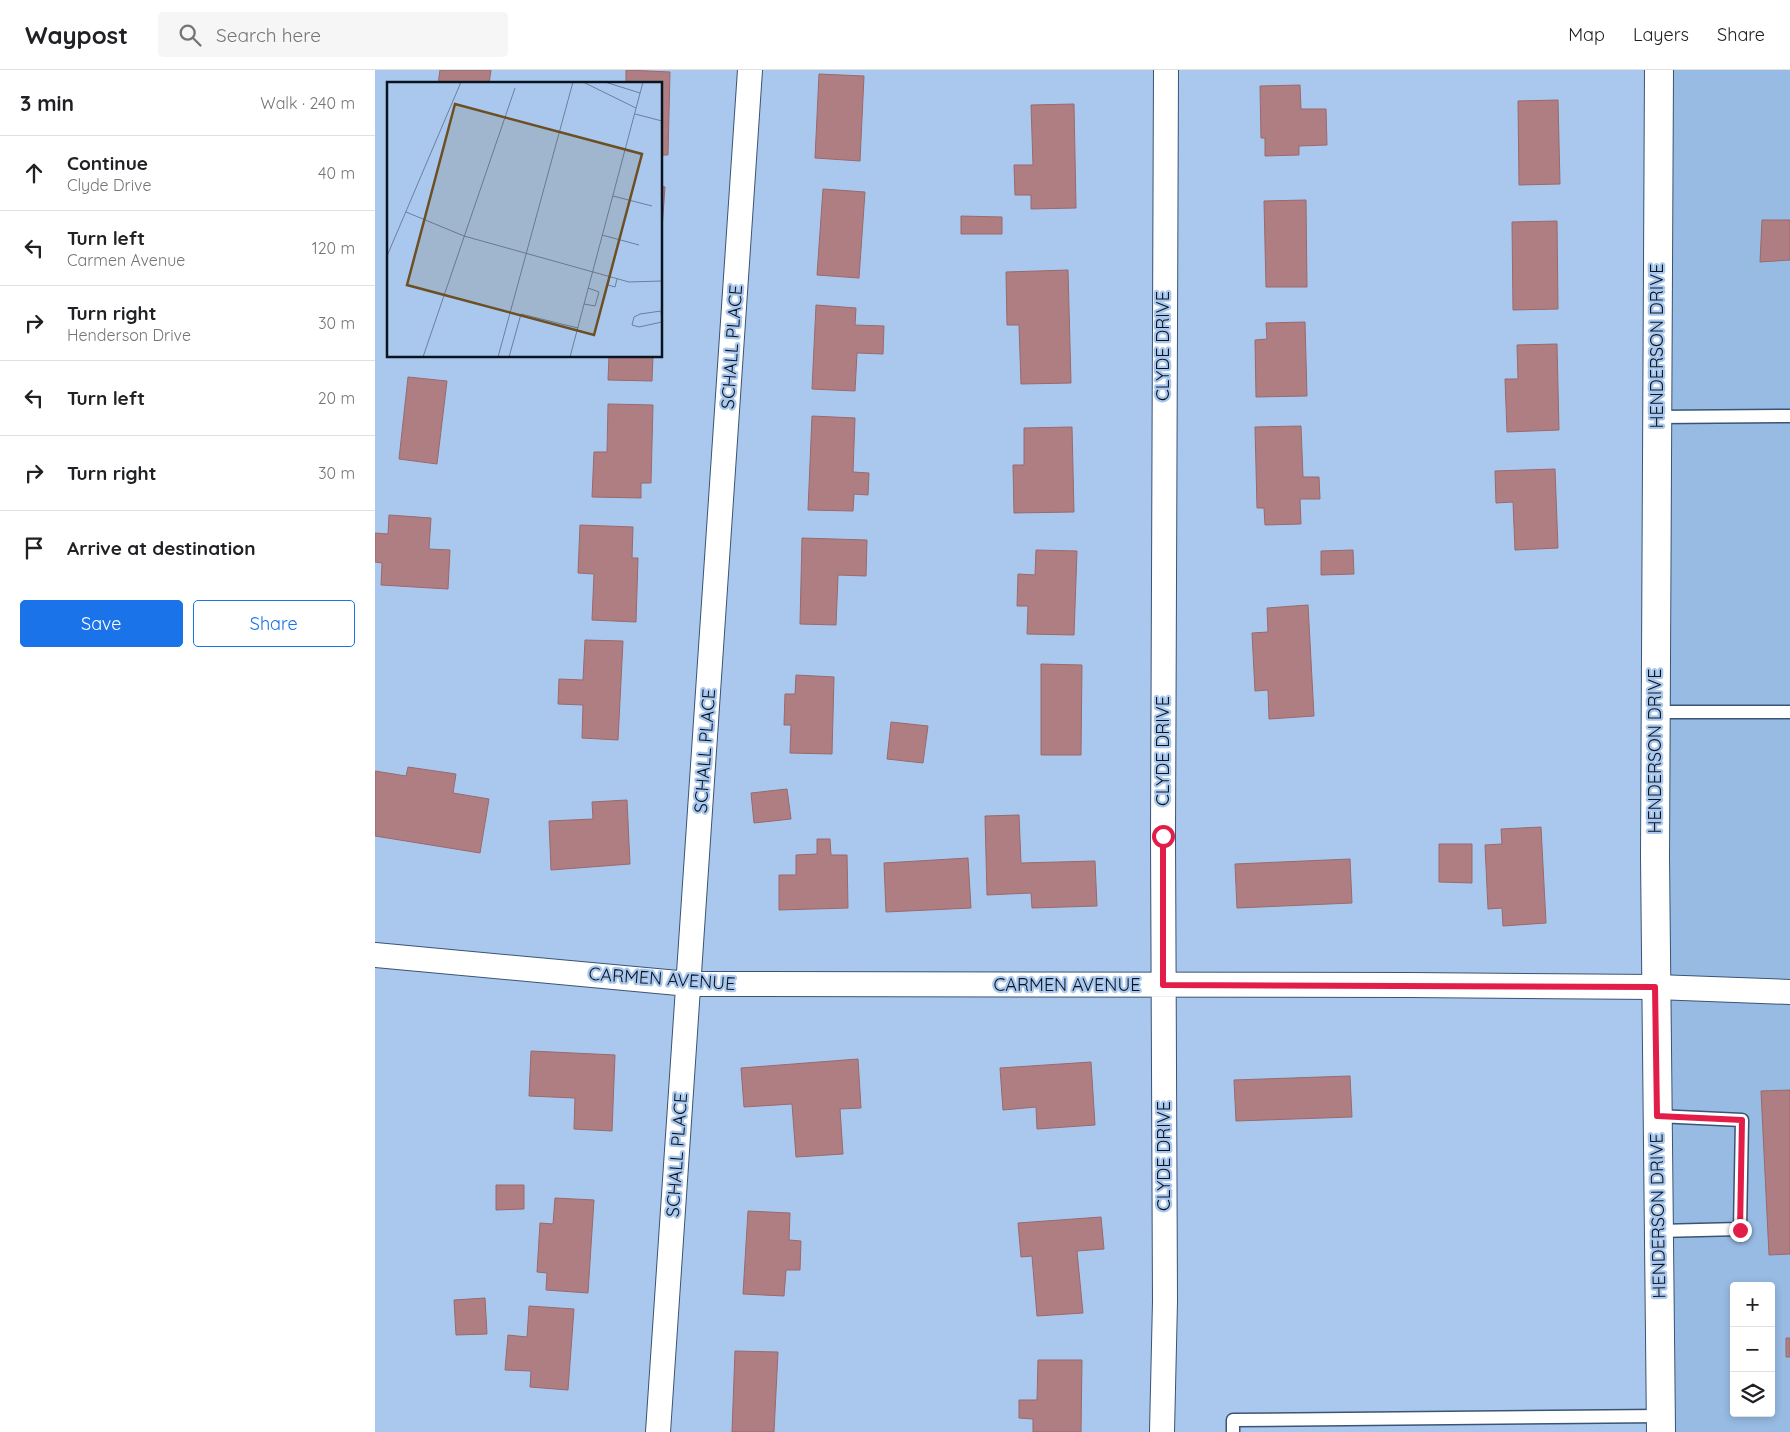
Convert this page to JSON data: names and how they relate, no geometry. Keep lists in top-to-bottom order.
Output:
{
  "streets": {
    "main road": ["HENDERSON DRIVE"],
    "street": ["CLYDE DRIVE", "SCHALL PLACE", "CARMEN AVENUE"]
  },
  "crossings": [
    ["CLYDE DRIVE", "CARMEN AVENUE"],
    ["HENDERSON DRIVE", "CARMEN AVENUE"],
    ["SCHALL PLACE", "CARMEN AVENUE"]
  ],
  "page": {
    "header": "Waypost",
    "search": "Search here",
    "nav": ["Map", "Layers", "Share"],
    "heading": ["3 min", "Walk · 240 m"],
    "list": [
      ["Continue", "Clyde Drive", "40 m"],
      ["Turn left", "Carmen Avenue", "120 m"],
      ["Turn right", "Henderson Drive", "30 m"],
      ["Turn left", "20 m"],
      ["Turn right", "30 m"],
      "Arrive at destination"
    ],
    "buttons": ["Save", "Share"],
    "map_buttons": ["+", "−"]
  }
}
